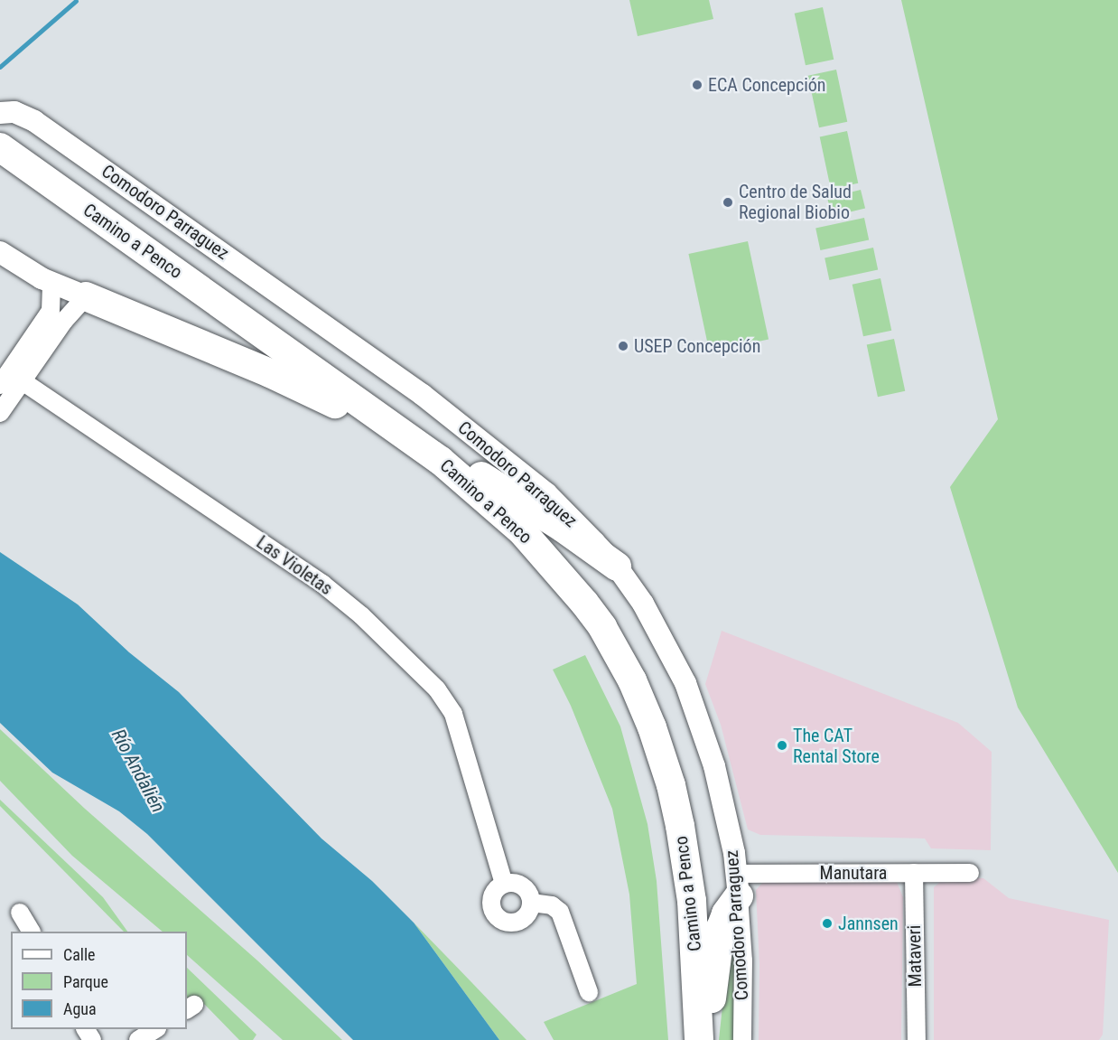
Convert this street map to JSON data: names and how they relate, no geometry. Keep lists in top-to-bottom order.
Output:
{
  "streets": {
    "highway": ["Camino a Penco"],
    "street": [
      "Comodoro Parraguez",
      "Las Violetas",
      "Manutara",
      "Mataveri"
    ]
  },
  "crossings": [
    ["Comodoro Parraguez", "Manutara"],
    ["Manutara", "Mataveri"]
  ],
  "water": ["Río Andalién"],
  "places": [
    "ECA Concepción",
    "Centro de Salud Regional Biobio",
    "USEP Concepción",
    "The CAT Rental Store",
    "Jannsen"
  ],
  "legend": ["Calle", "Parque", "Agua"]
}
